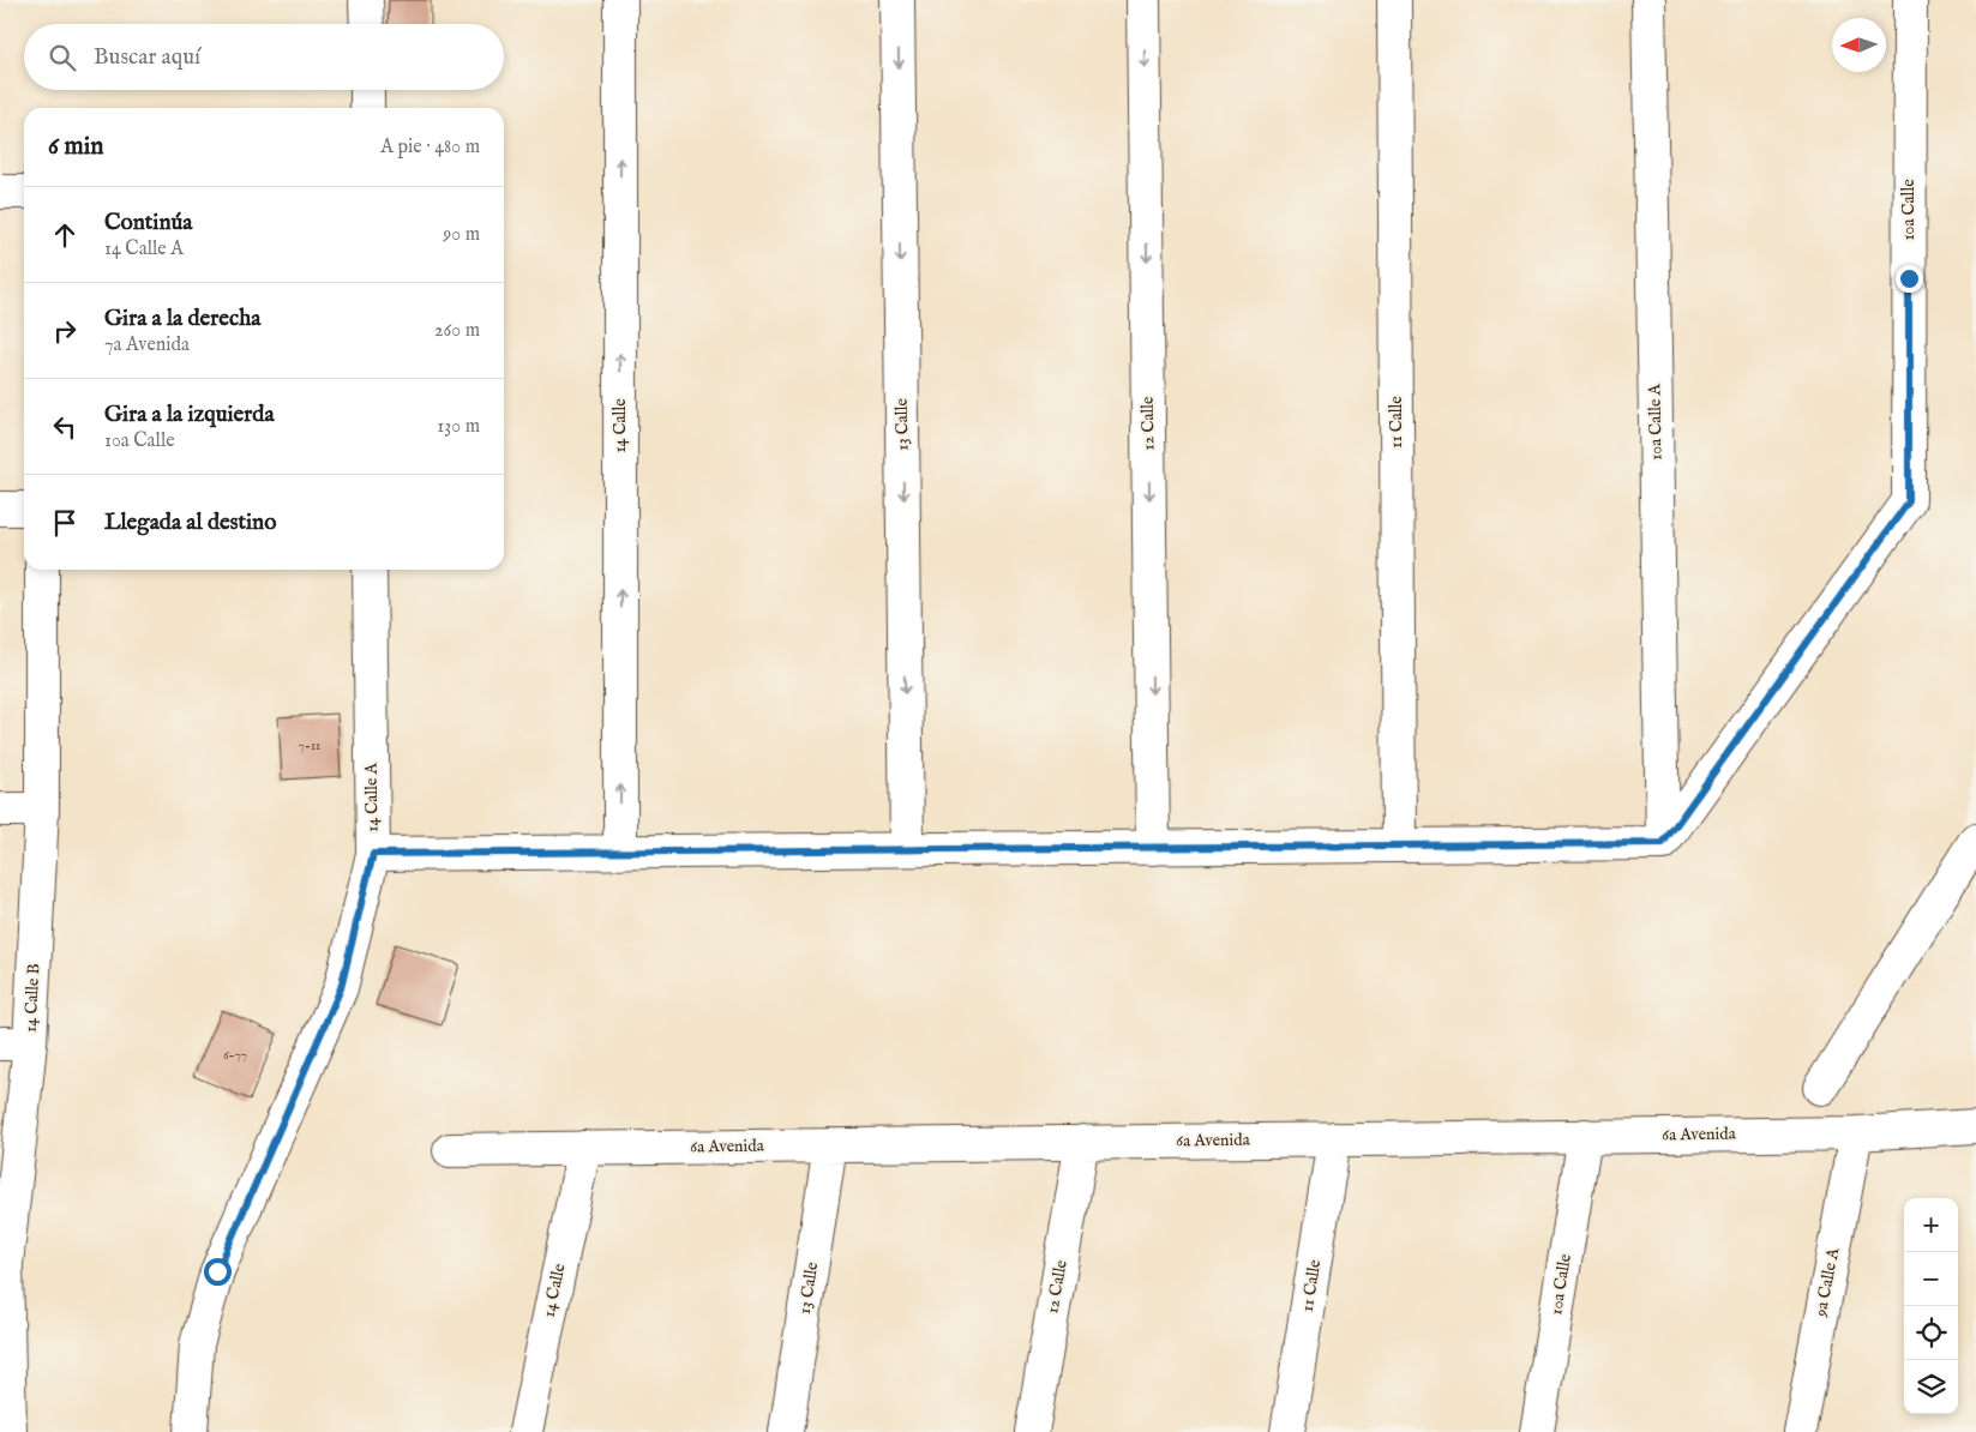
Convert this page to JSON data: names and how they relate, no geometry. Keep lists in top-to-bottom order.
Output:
{
  "streets": {
    "street": [
      "10a Calle",
      "11 Calle",
      "10a Calle A",
      "12 Calle",
      "13 Calle",
      "14 Calle",
      "14 Calle A",
      "14 Calle B",
      "6a Avenida",
      "9a Calle A"
    ]
  },
  "crossings": [
    ["10a Calle", "10a Calle A"],
    ["10a Calle", "6a Avenida"],
    ["11 Calle", "6a Avenida"],
    ["12 Calle", "6a Avenida"],
    ["13 Calle", "6a Avenida"],
    ["14 Calle", "6a Avenida"],
    ["6a Avenida", "9a Calle A"]
  ],
  "one_way": ["12 Calle", "13 Calle", "14 Calle"],
  "house_numbers": ["7-11", "6-77"],
  "north": "left",
  "page": {
    "search": "Buscar aquí",
    "heading": ["6 min", "A pie · 480 m"],
    "list": [
      ["Continúa", "14 Calle A", "90 m"],
      ["Gira a la derecha", "7a Avenida", "260 m"],
      ["Gira a la izquierda", "10a Calle", "130 m"],
      "Llegada al destino"
    ],
    "map_buttons": ["+", "−"]
  }
}
